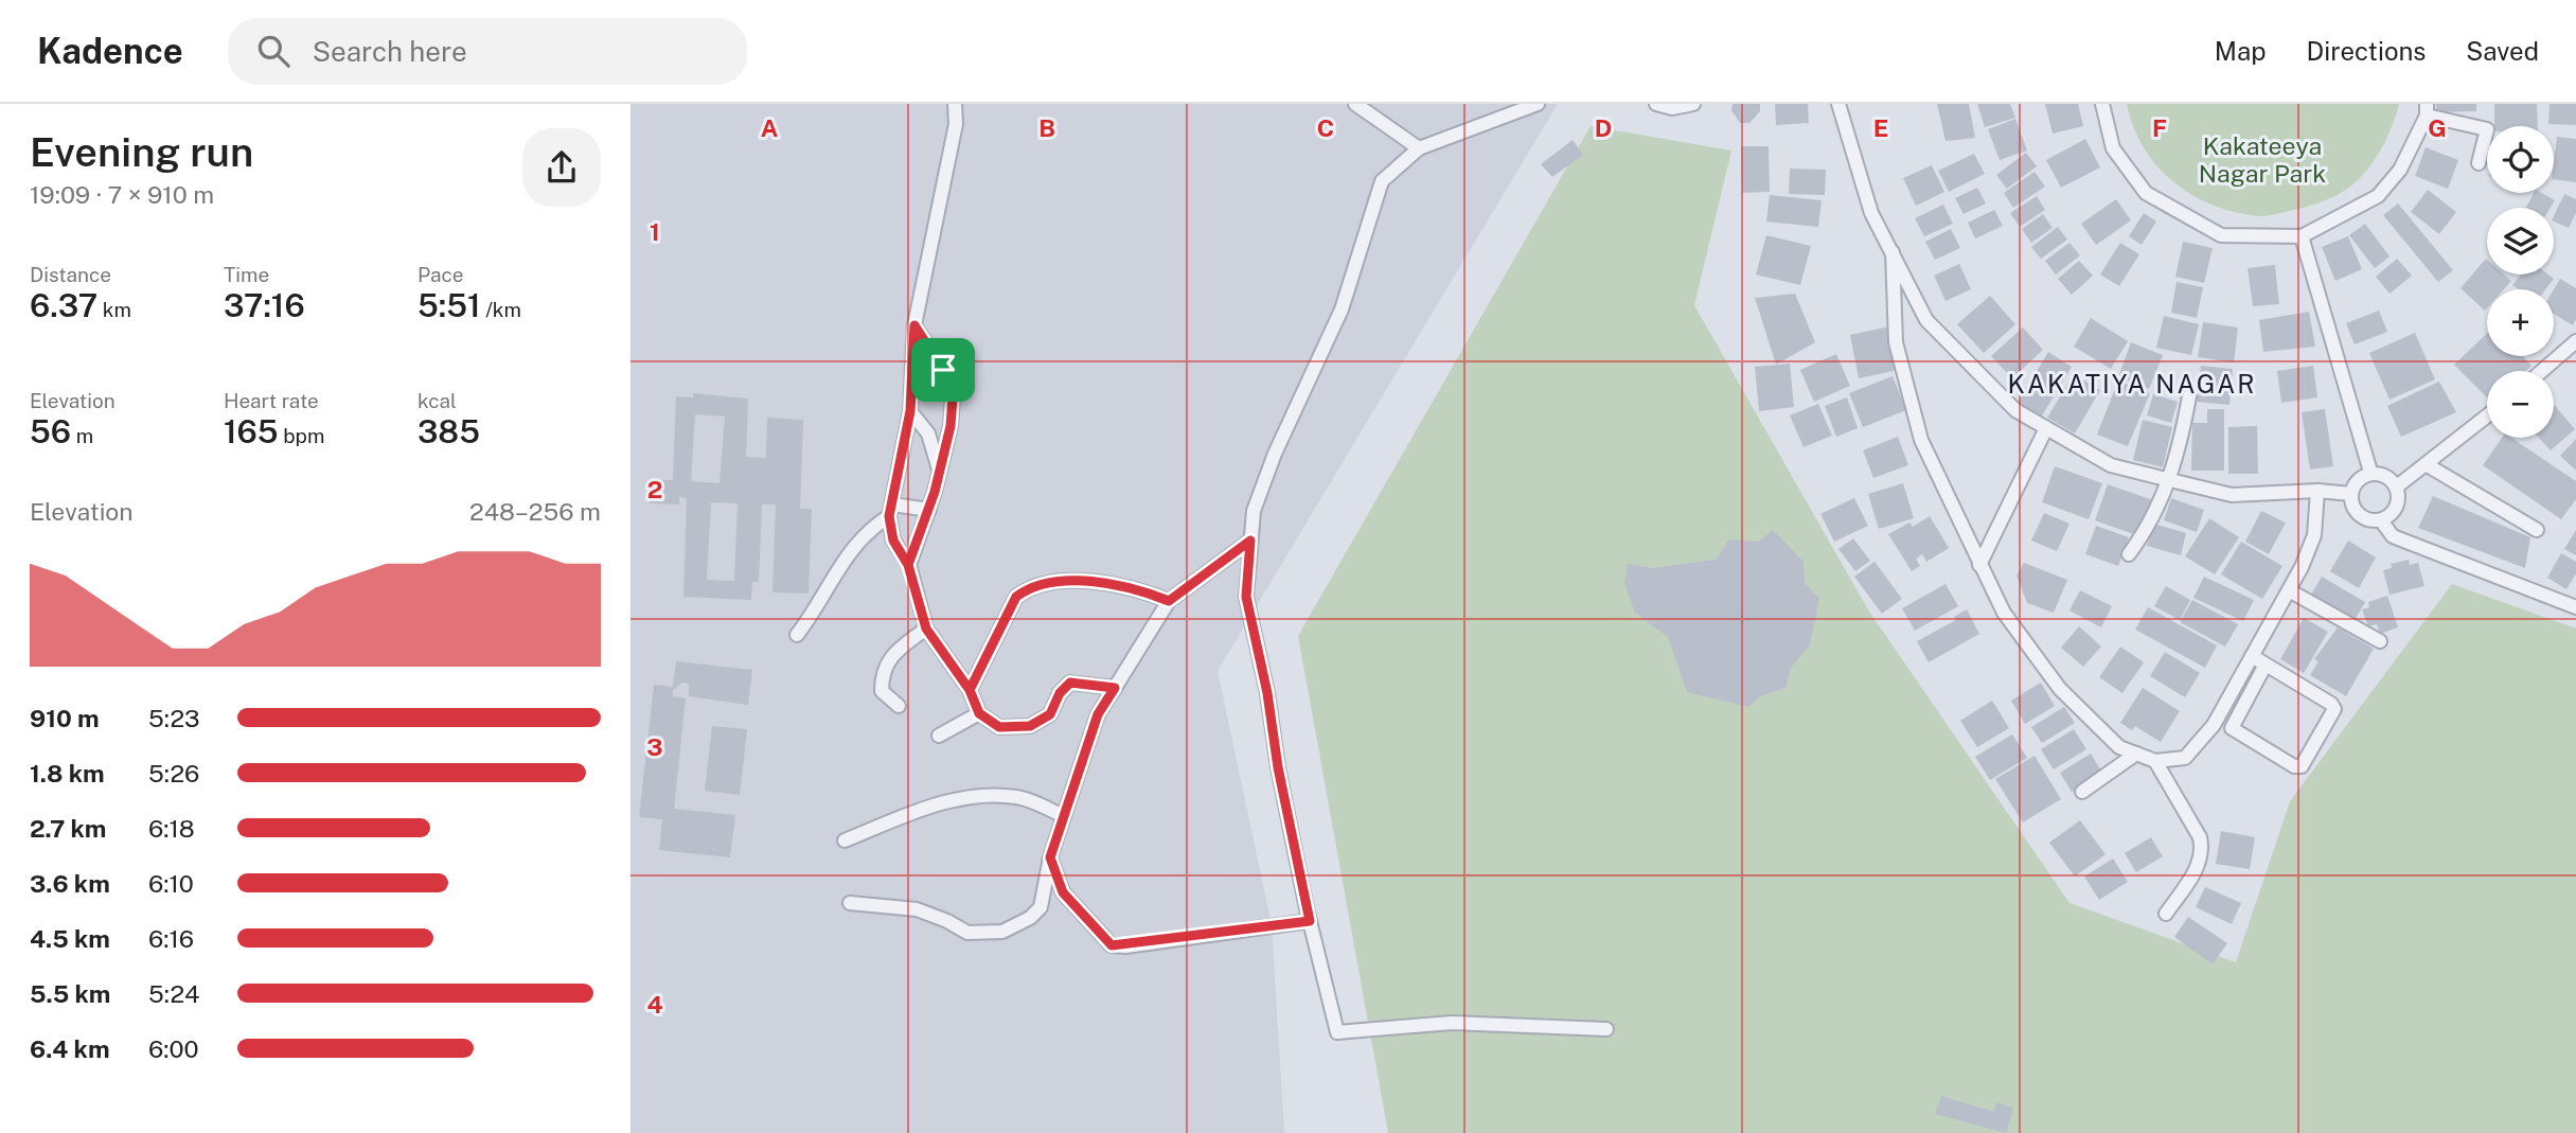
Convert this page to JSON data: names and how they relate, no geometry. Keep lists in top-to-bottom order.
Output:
{
  "districts": ["KAKATIYA NAGAR"],
  "parks": ["Kakateeya Nagar Park"],
  "page": {
    "header": "Kadence",
    "search": "Search here",
    "nav": ["Map", "Directions", "Saved"],
    "heading": ["Evening run", "19:09 · 7 × 910 m"],
    "map_buttons": ["+", "−"],
    "stats": [
      ["Distance", "6.37 km"],
      ["Time", "37:16"],
      ["Pace", "5:51 /km"],
      ["Elevation", "56 m"],
      ["Heart rate", "165 bpm"],
      ["kcal", "385"]
    ],
    "chart": ["Elevation", "248–256 m"],
    "list": [
      {
        "name": "910 m",
        "note": "5:23"
      },
      {
        "name": "1.8 km",
        "note": "5:26"
      },
      {
        "name": "2.7 km",
        "note": "6:18"
      },
      {
        "name": "3.6 km",
        "note": "6:10"
      },
      {
        "name": "4.5 km",
        "note": "6:16"
      },
      {
        "name": "5.5 km",
        "note": "5:24"
      },
      {
        "name": "6.4 km",
        "note": "6:00"
      }
    ]
  },
  "grid": {
    "columns": [
      "A",
      "B",
      "C",
      "D",
      "E",
      "F",
      "G"
    ],
    "rows": [
      "1",
      "2",
      "3",
      "4"
    ]
  }
}
